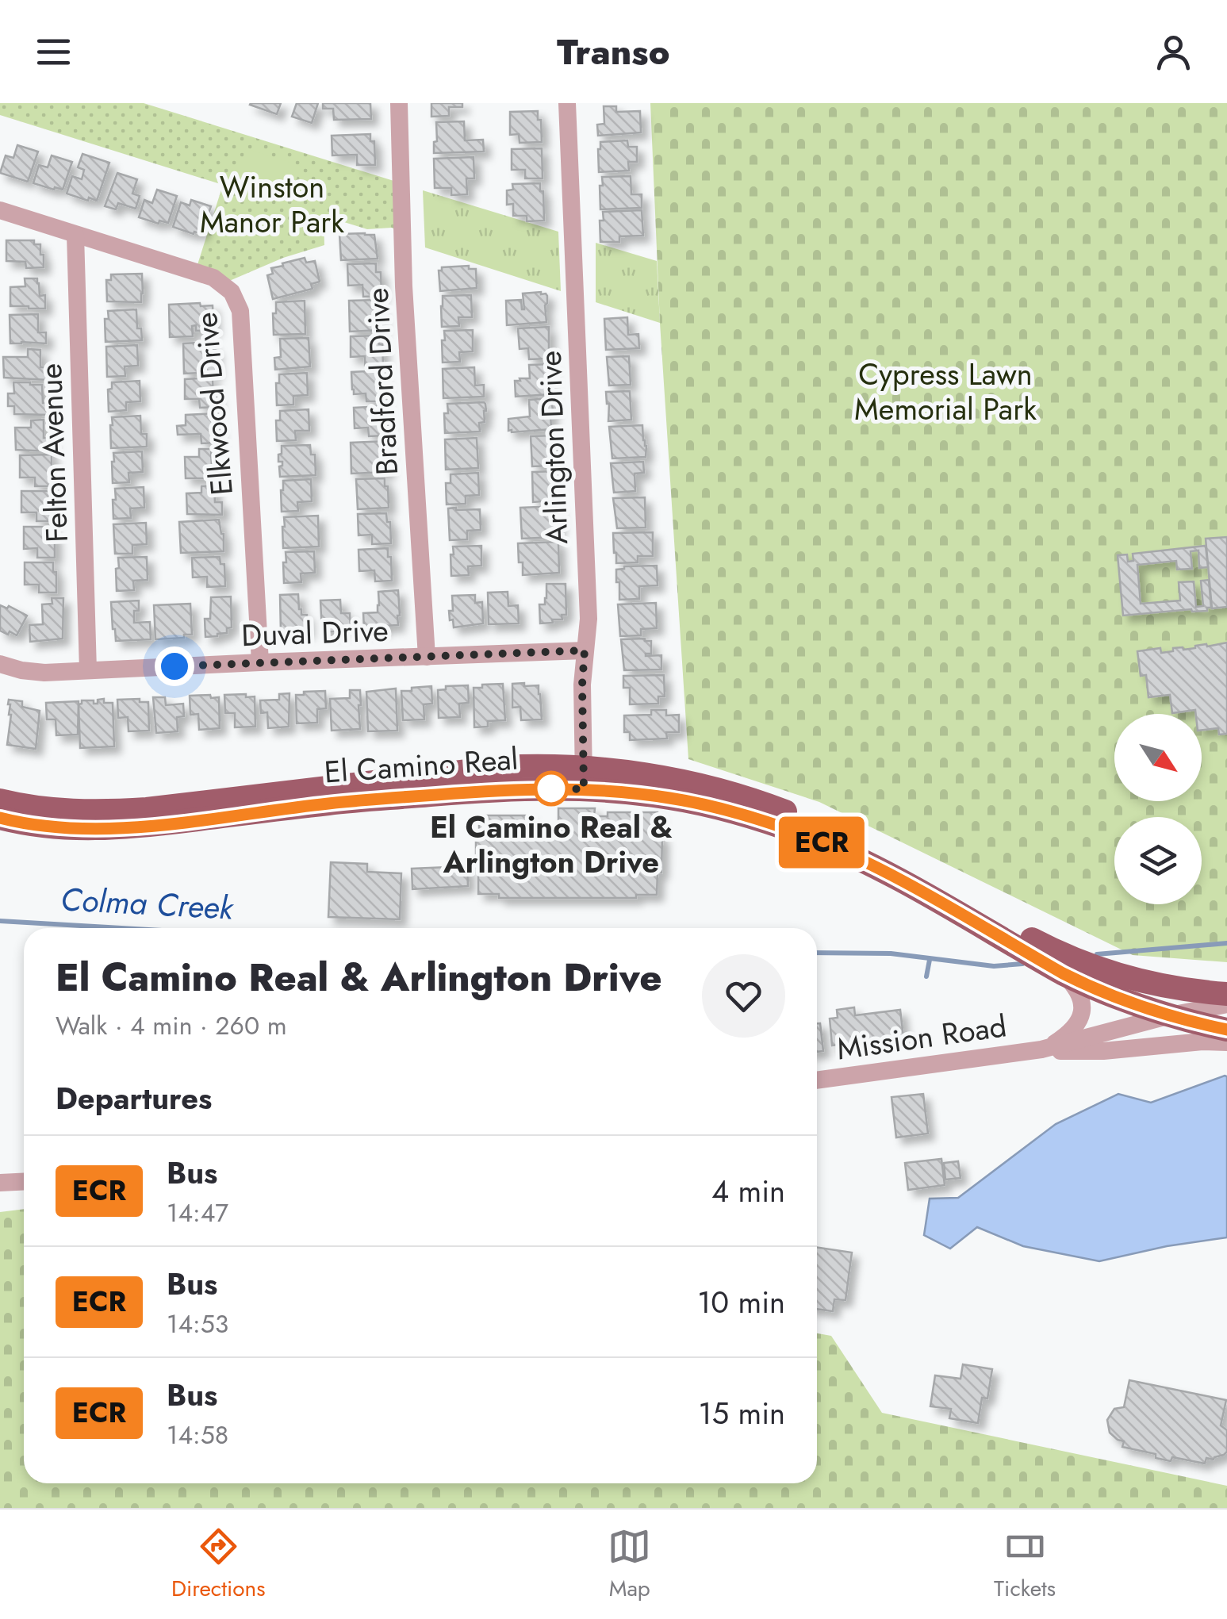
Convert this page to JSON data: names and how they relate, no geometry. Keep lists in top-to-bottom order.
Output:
{
  "streets": {
    "main road": ["El Camino Real"],
    "street": [
      "Bradford Drive",
      "Elkwood Drive",
      "Arlington Drive",
      "Felton Avenue",
      "Duval Drive",
      "Mission Road"
    ]
  },
  "crossings": [
    ["Bradford Drive", "Duval Drive"],
    ["Elkwood Drive", "Felton Avenue"],
    ["Elkwood Drive", "Duval Drive"],
    ["Arlington Drive", "Duval Drive"],
    ["Arlington Drive", "El Camino Real"],
    ["Felton Avenue", "Duval Drive"],
    ["El Camino Real", "Mission Road"]
  ],
  "water": ["Colma Creek"],
  "parks": ["Winston Manor Park", "Cypress Lawn Memorial Park"],
  "places": ["El Camino Real & Arlington Drive"],
  "lines": ["bus line ECR"],
  "north": "bottom right",
  "page": {
    "header": "Transo",
    "on_map": "ECR",
    "heading": [
      ["El Camino Real & Arlington Drive", "Walk · 4 min · 260 m"],
      "Departures"
    ],
    "list": [
      {
        "mark": "ECR",
        "name": "Bus",
        "note": "14:47",
        "value": "4 min"
      },
      {
        "mark": "ECR",
        "name": "Bus",
        "note": "14:53",
        "value": "10 min"
      },
      {
        "mark": "ECR",
        "name": "Bus",
        "note": "14:58",
        "value": "15 min"
      }
    ],
    "tabs": ["Directions", "Map", "Tickets"]
  }
}
